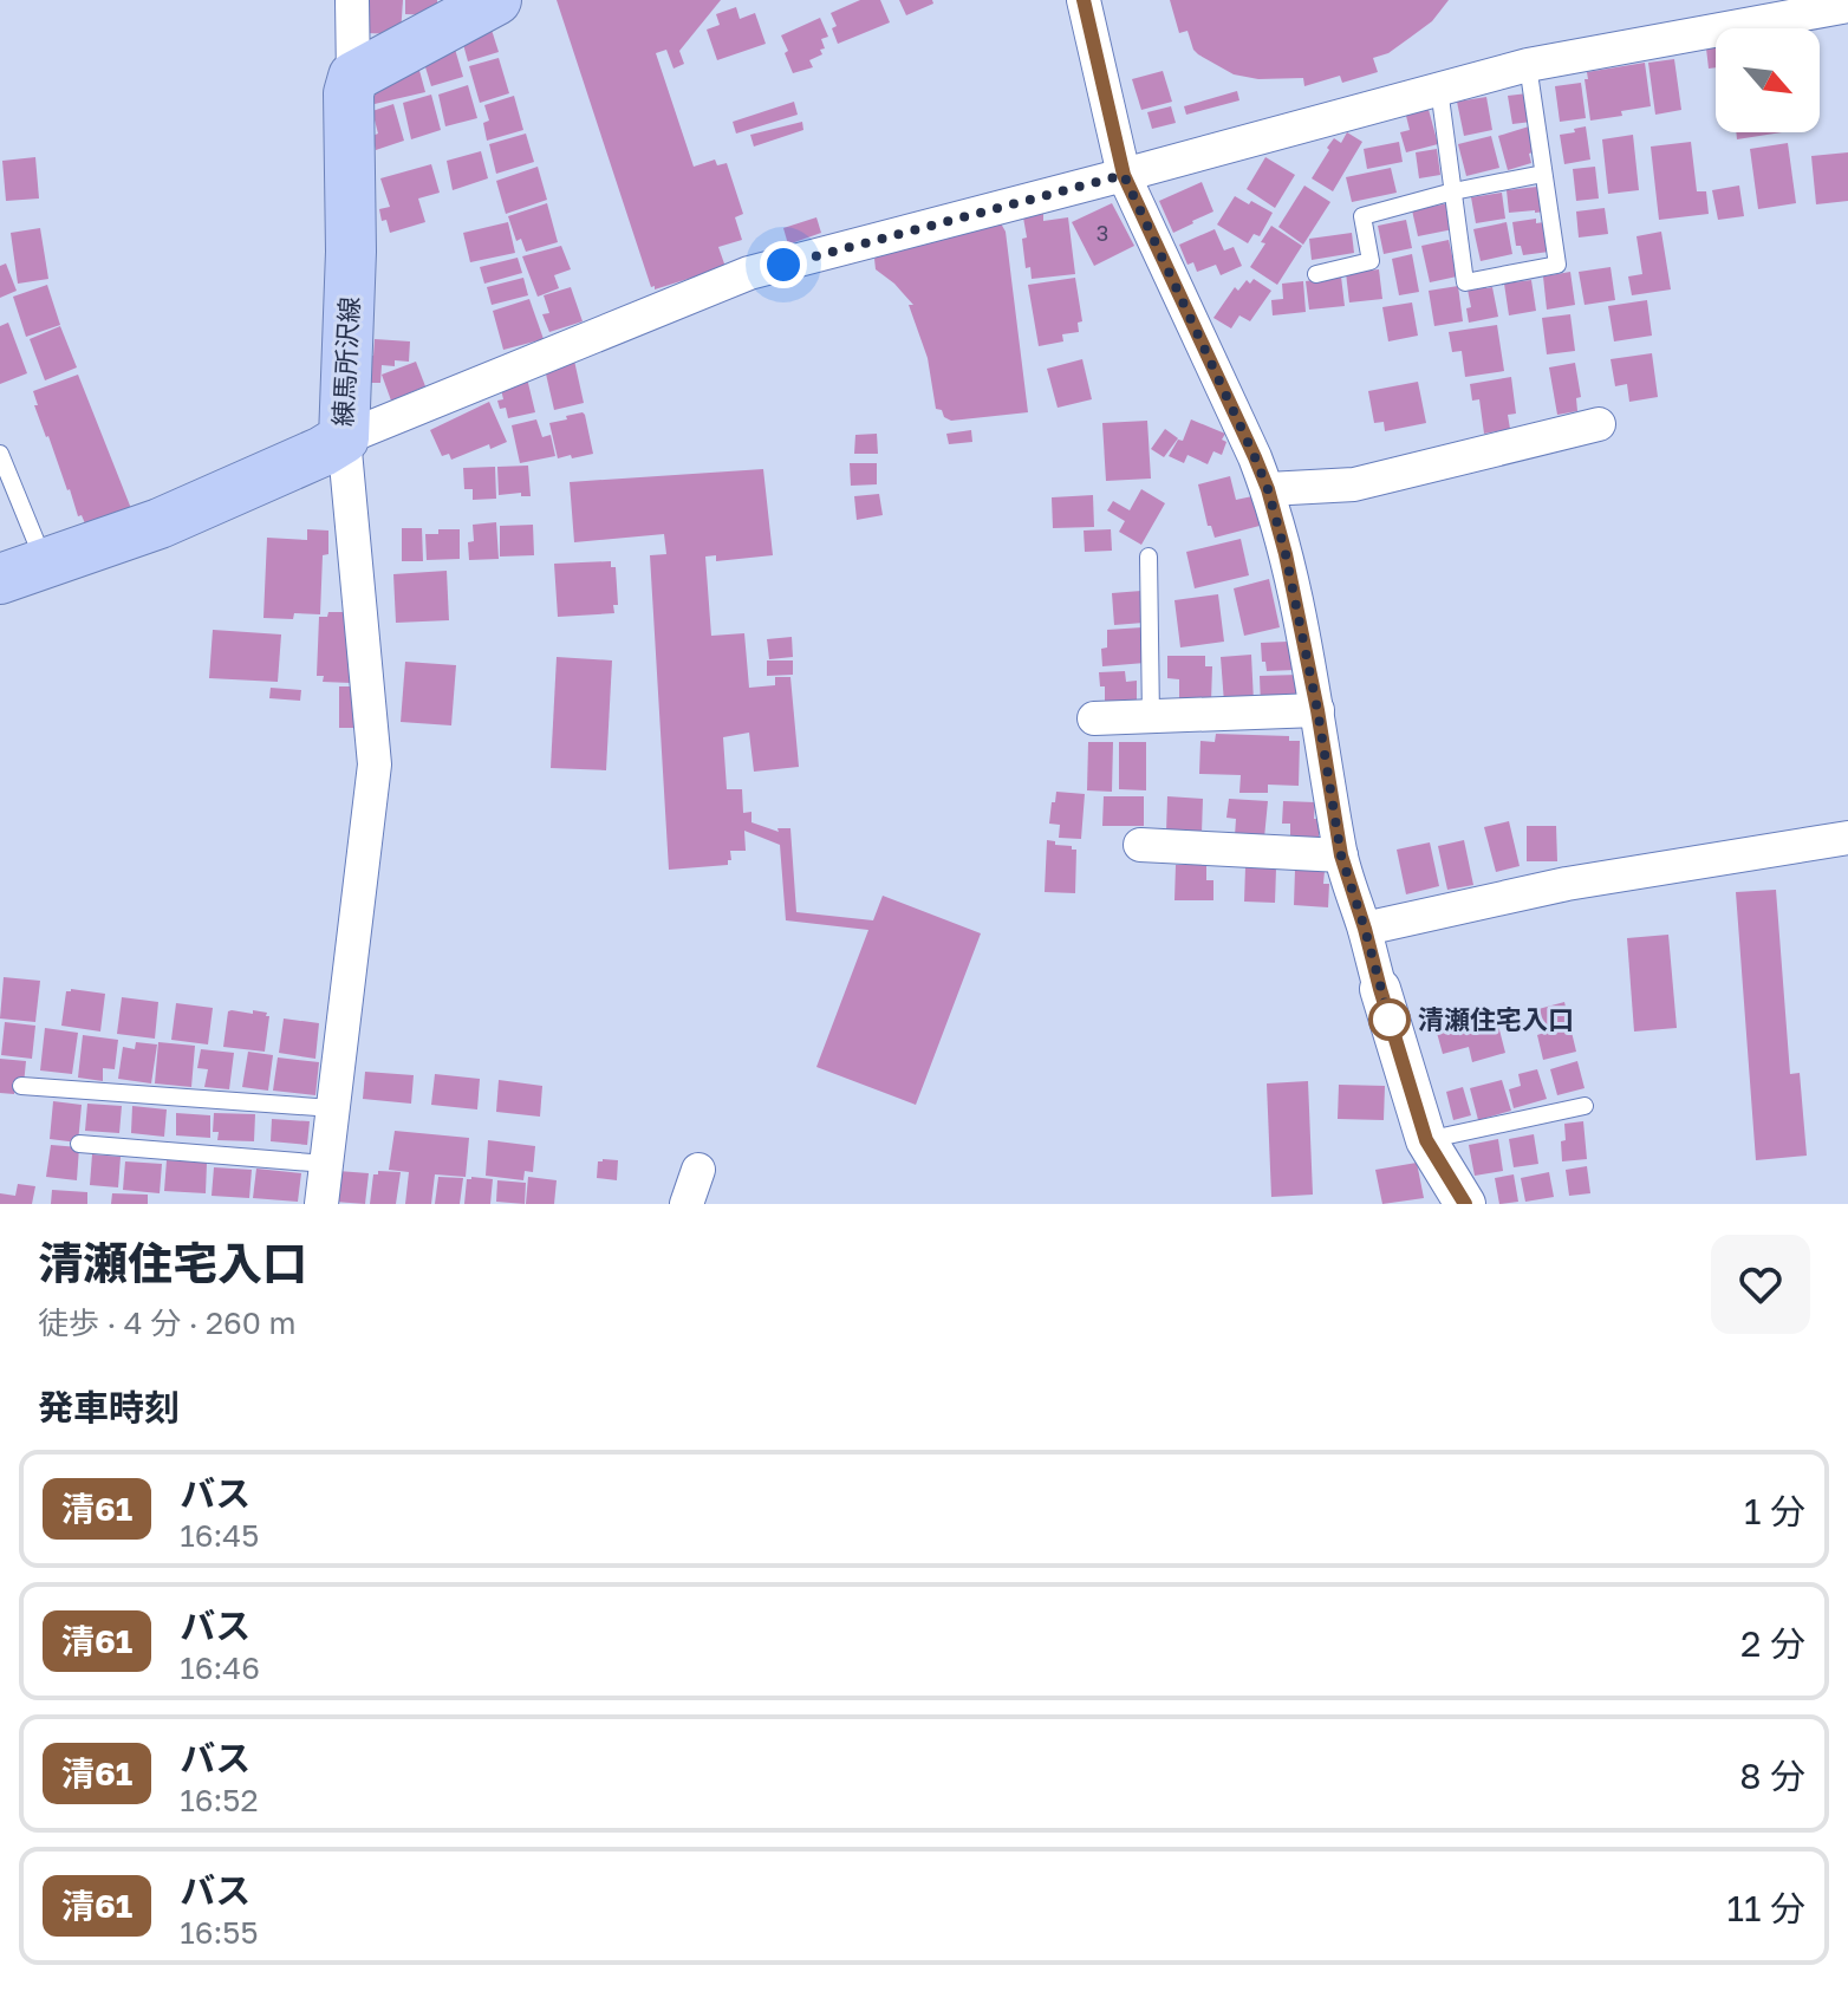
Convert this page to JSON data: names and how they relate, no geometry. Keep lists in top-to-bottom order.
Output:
{
  "streets": {
    "main road": ["練馬所沢線"]
  },
  "places": ["清瀬住宅入口"],
  "lines": ["bus line 清61"],
  "house_numbers": ["3"],
  "north": "bottom right",
  "page": {
    "heading": [
      ["清瀬住宅入口", "徒歩 · 4 分 · 260 m"],
      "発車時刻"
    ],
    "list": [
      {
        "mark": "清61",
        "name": "バス",
        "note": "16:45",
        "value": "1 分"
      },
      {
        "mark": "清61",
        "name": "バス",
        "note": "16:46",
        "value": "2 分"
      },
      {
        "mark": "清61",
        "name": "バス",
        "note": "16:52",
        "value": "8 分"
      },
      {
        "mark": "清61",
        "name": "バス",
        "note": "16:55",
        "value": "11 分"
      }
    ]
  }
}
